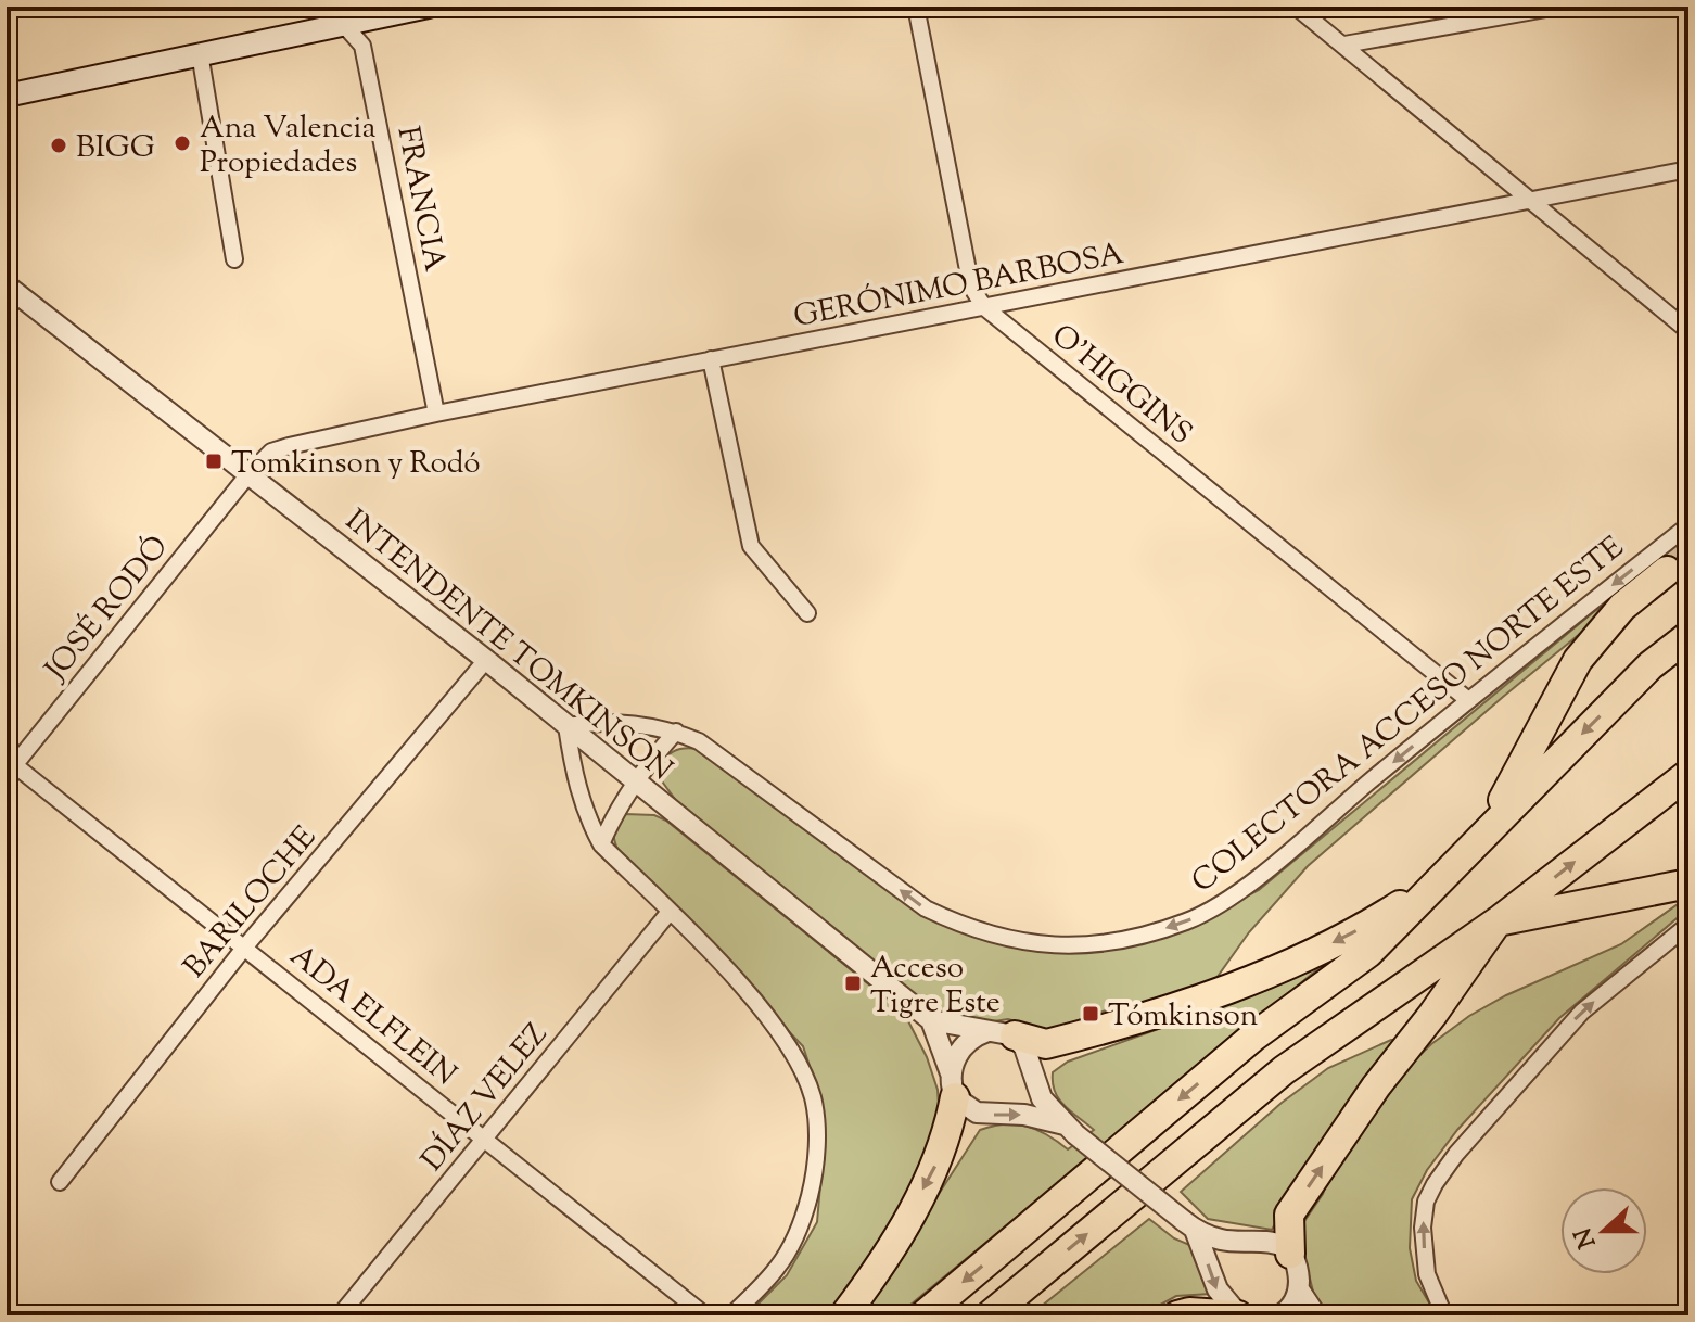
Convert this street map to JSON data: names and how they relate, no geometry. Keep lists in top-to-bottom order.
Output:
{
  "streets": {
    "street": [
      "FRANCIA",
      "GERÓNIMO BARBOSA",
      "O'HIGGINS",
      "JOSÉ RODÓ",
      "INTENDENTE TOMKINSON",
      "COLECTORA ACCESO NORTE ESTE",
      "BARILOCHE",
      "ADA ELFLEIN",
      "DÍAZ VELEZ"
    ]
  },
  "crossings": [
    ["FRANCIA", "GERÓNIMO BARBOSA"],
    ["GERÓNIMO BARBOSA", "O'HIGGINS"],
    ["GERÓNIMO BARBOSA", "JOSÉ RODÓ"],
    ["GERÓNIMO BARBOSA", "INTENDENTE TOMKINSON"],
    ["O'HIGGINS", "COLECTORA ACCESO NORTE ESTE"],
    ["JOSÉ RODÓ", "INTENDENTE TOMKINSON"],
    ["JOSÉ RODÓ", "ADA ELFLEIN"],
    ["INTENDENTE TOMKINSON", "COLECTORA ACCESO NORTE ESTE"],
    ["INTENDENTE TOMKINSON", "BARILOCHE"],
    ["BARILOCHE", "ADA ELFLEIN"],
    ["ADA ELFLEIN", "DÍAZ VELEZ"]
  ],
  "one_way": ["COLECTORA ACCESO NORTE ESTE"],
  "places": {
    "other": ["Ana Valencia Propiedades", "BIGG"],
    "transit": ["Tomkinson y Rodó", "Acceso Tigre Este", "Tómkinson"]
  },
  "north": "left"
}
